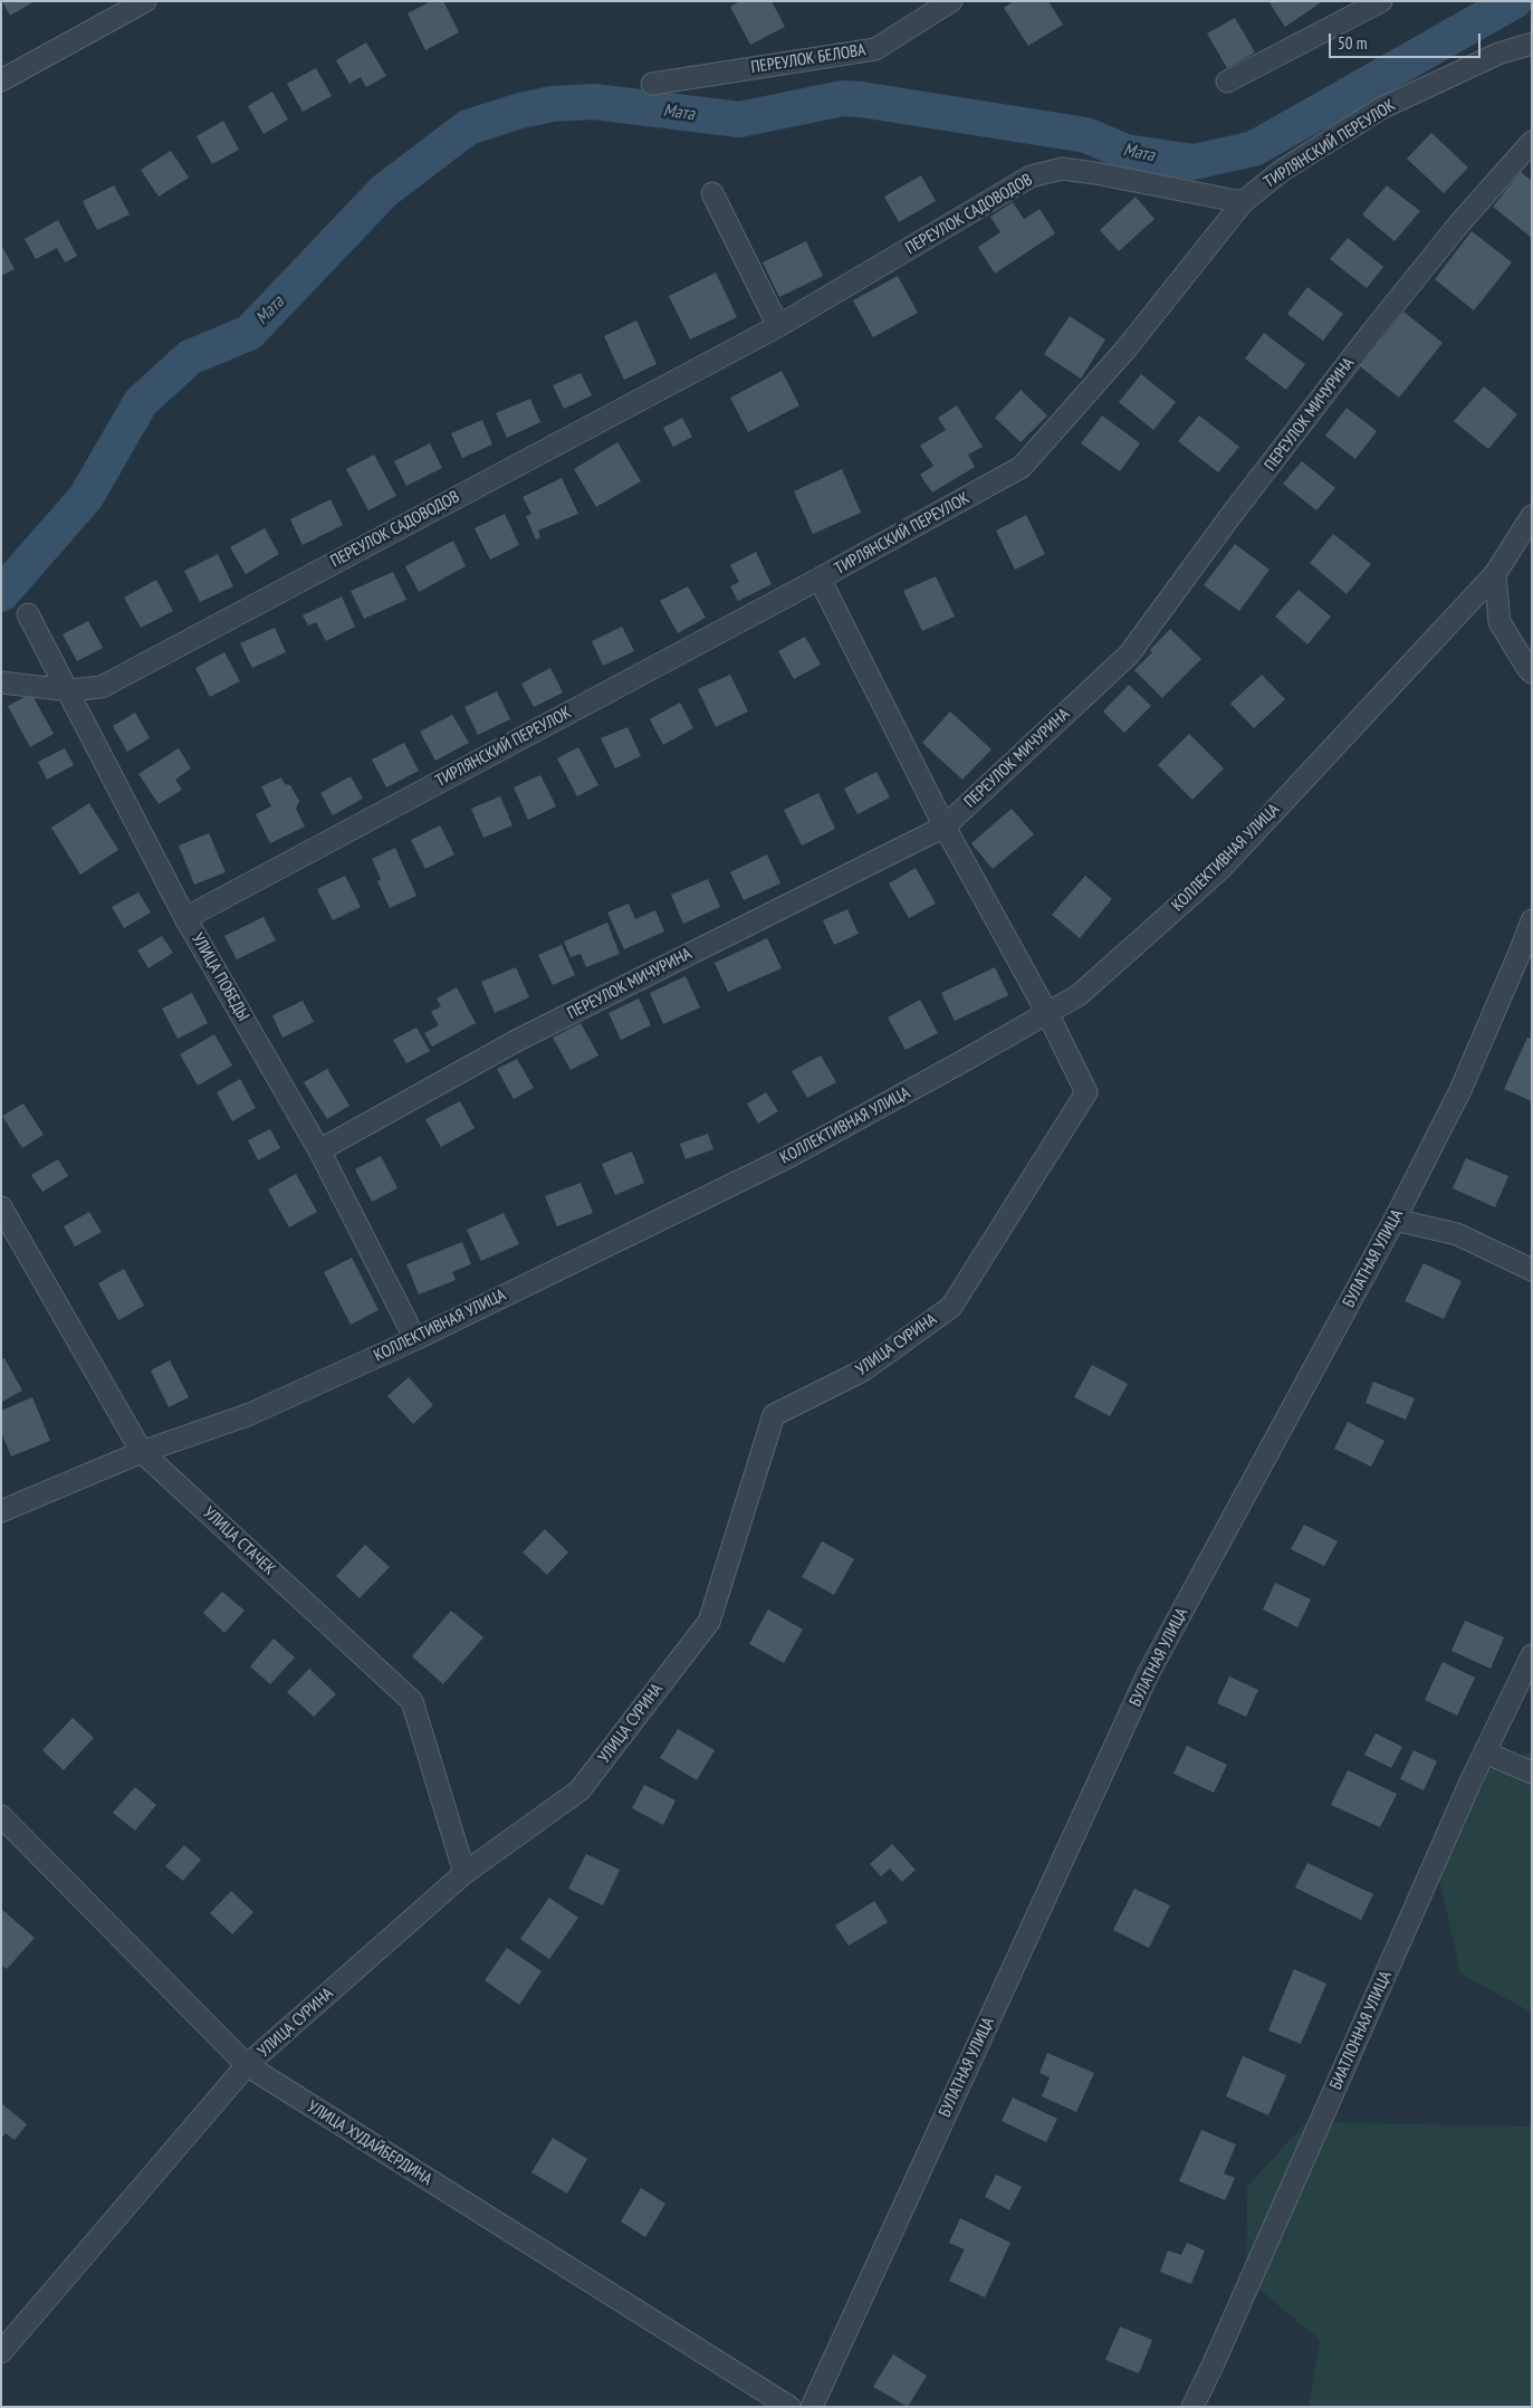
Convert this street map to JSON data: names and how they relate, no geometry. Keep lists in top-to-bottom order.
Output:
{
  "streets": {
    "street": [
      "ПЕРЕУЛОК БЕЛОВА",
      "ТИРЛЯНСКИЙ ПЕРЕУЛОК",
      "ПЕРЕУЛОК САДОВОДОВ",
      "ПЕРЕУЛОК МИЧУРИНА",
      "КОЛЛЕКТИВНАЯ УЛИЦА",
      "УЛИЦА ПОБЕДЫ",
      "БУЛАТНАЯ УЛИЦА",
      "УЛИЦА СУРИНА",
      "УЛИЦА СТАЧЕК",
      "БИАТЛОННАЯ УЛИЦА",
      "УЛИЦА ХУДАЙБЕРДИНА"
    ]
  },
  "crossings": [
    ["ТИРЛЯНСКИЙ ПЕРЕУЛОК", "ПЕРЕУЛОК САДОВОДОВ"],
    ["ТИРЛЯНСКИЙ ПЕРЕУЛОК", "УЛИЦА ПОБЕДЫ"],
    ["ПЕРЕУЛОК САДОВОДОВ", "УЛИЦА ПОБЕДЫ"],
    ["ПЕРЕУЛОК МИЧУРИНА", "УЛИЦА ПОБЕДЫ"],
    ["КОЛЛЕКТИВНАЯ УЛИЦА", "УЛИЦА ПОБЕДЫ"],
    ["КОЛЛЕКТИВНАЯ УЛИЦА", "УЛИЦА СУРИНА"],
    ["КОЛЛЕКТИВНАЯ УЛИЦА", "УЛИЦА СТАЧЕК"],
    ["УЛИЦА СУРИНА", "УЛИЦА СТАЧЕК"],
    ["УЛИЦА СУРИНА", "УЛИЦА ХУДАЙБЕРДИНА"]
  ],
  "water": ["Мата"],
  "scale_bar": "50 m"
}
